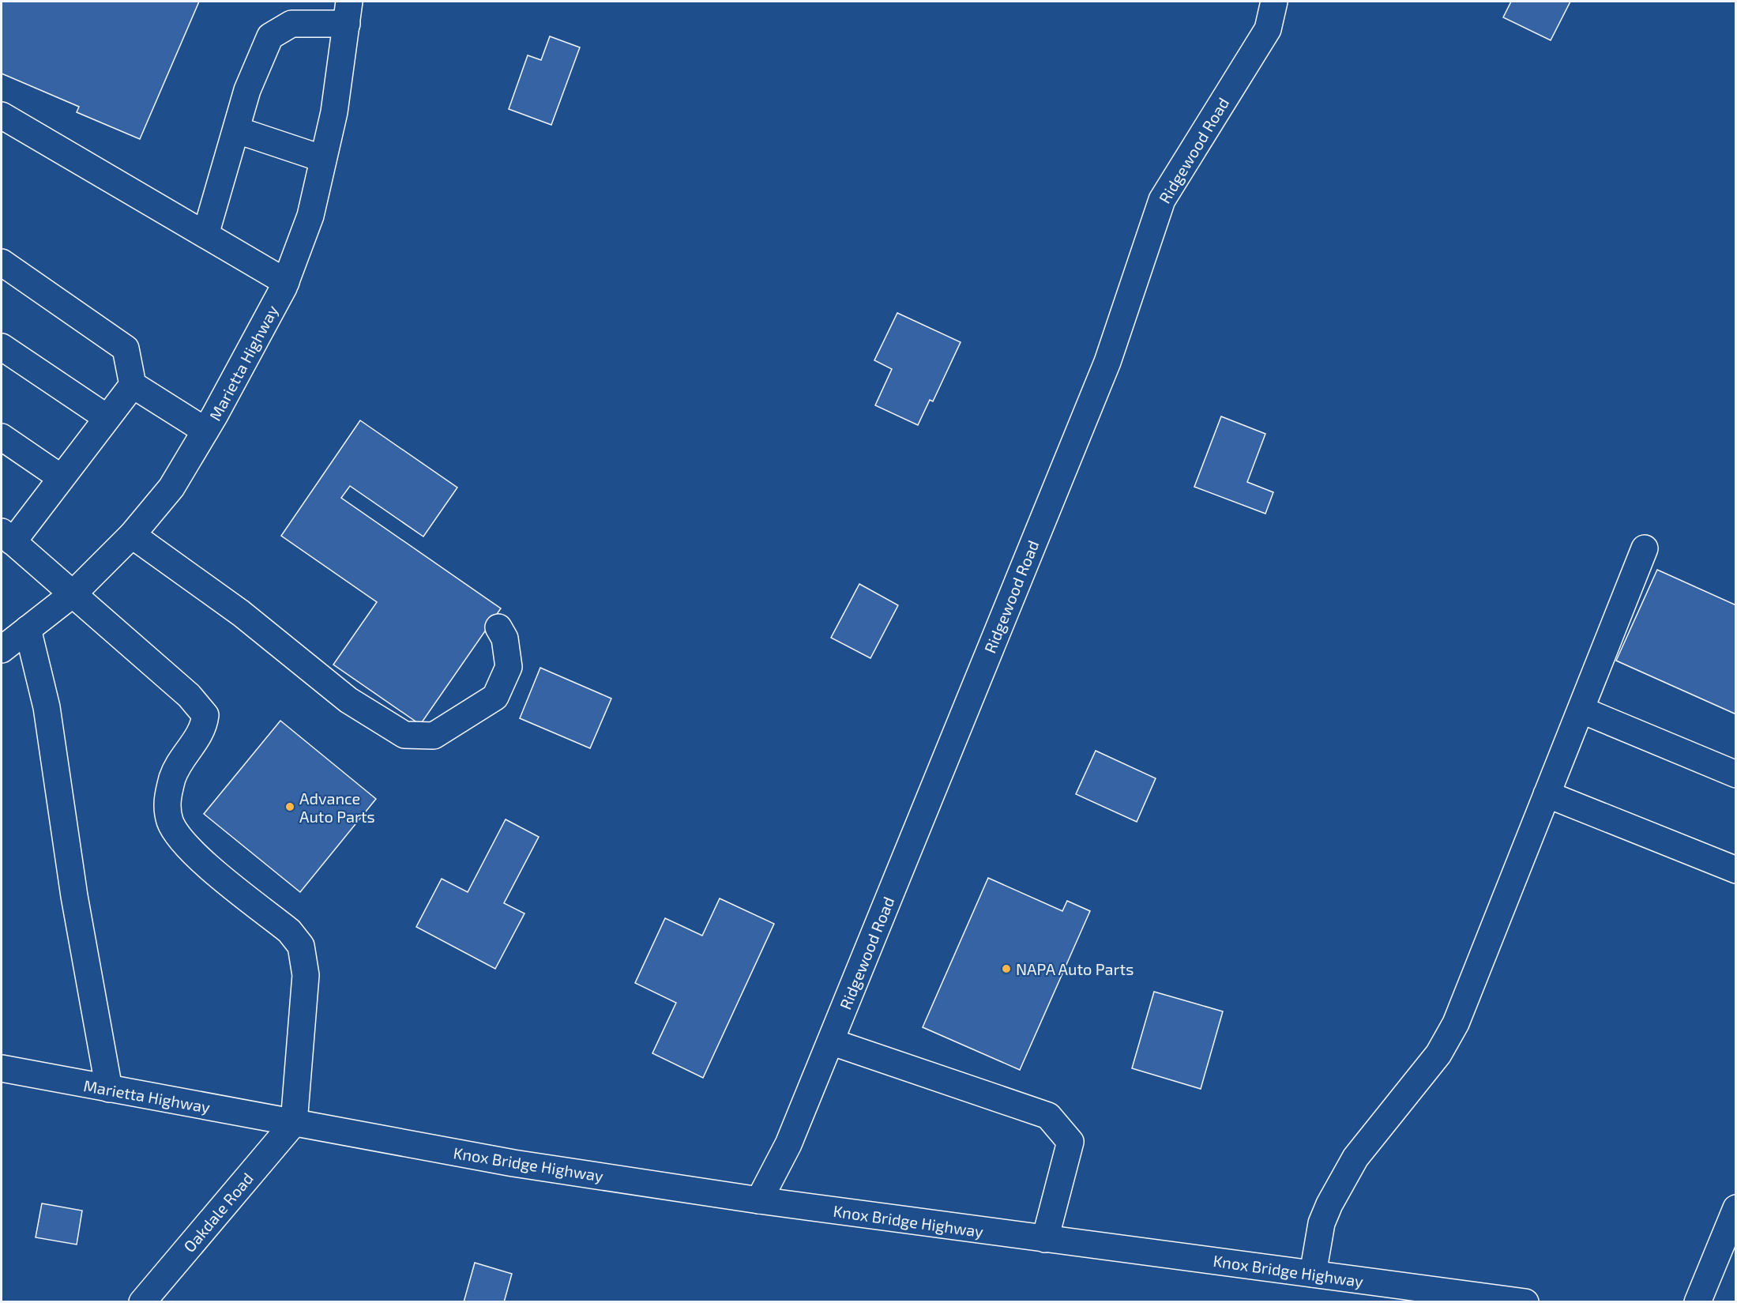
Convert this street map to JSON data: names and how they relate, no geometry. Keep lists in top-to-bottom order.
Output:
{
  "streets": {
    "main road": [
      "Ridgewood Road",
      "Marietta Highway",
      "Knox Bridge Highway",
      "Oakdale Road"
    ]
  },
  "crossings": [
    ["Ridgewood Road", "Knox Bridge Highway"],
    ["Marietta Highway", "Knox Bridge Highway"],
    ["Marietta Highway", "Oakdale Road"],
    ["Knox Bridge Highway", "Oakdale Road"]
  ],
  "places": ["Advance Auto Parts", "NAPA Auto Parts"]
}
